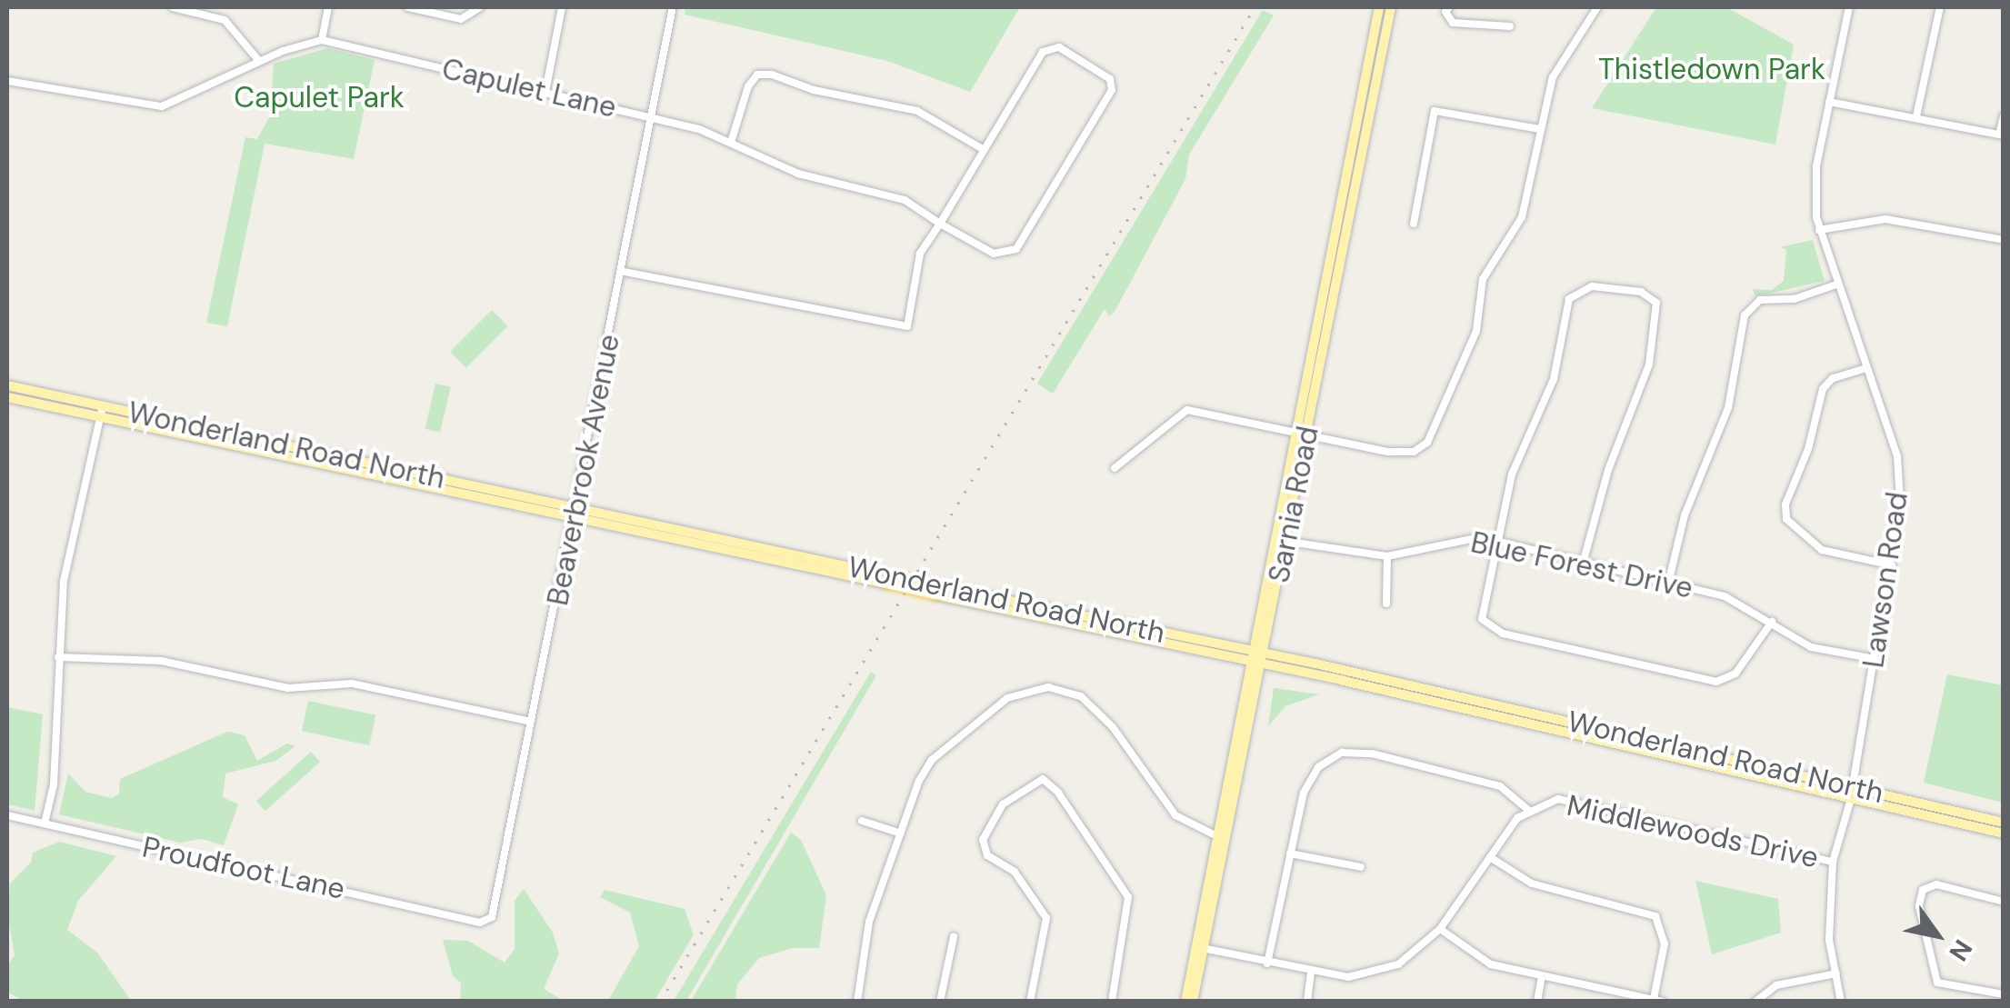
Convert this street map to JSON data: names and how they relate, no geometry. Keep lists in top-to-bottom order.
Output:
{
  "streets": {
    "main road": ["Wonderland Road North", "Sarnia Road"],
    "street": [
      "Capulet Lane",
      "Beaverbrook Avenue",
      "Blue Forest Drive",
      "Lawson Road",
      "Middlewoods Drive",
      "Proudfoot Lane"
    ]
  },
  "crossings": [
    ["Capulet Lane", "Beaverbrook Avenue"],
    ["Wonderland Road North", "Beaverbrook Avenue"],
    ["Wonderland Road North", "Sarnia Road"],
    ["Wonderland Road North", "Lawson Road"],
    ["Beaverbrook Avenue", "Proudfoot Lane"],
    ["Sarnia Road", "Blue Forest Drive"],
    ["Sarnia Road", "Middlewoods Drive"],
    ["Blue Forest Drive", "Lawson Road"],
    ["Lawson Road", "Middlewoods Drive"]
  ],
  "parks": ["Thistledown Park", "Capulet Park"],
  "north": "bottom right"
}
